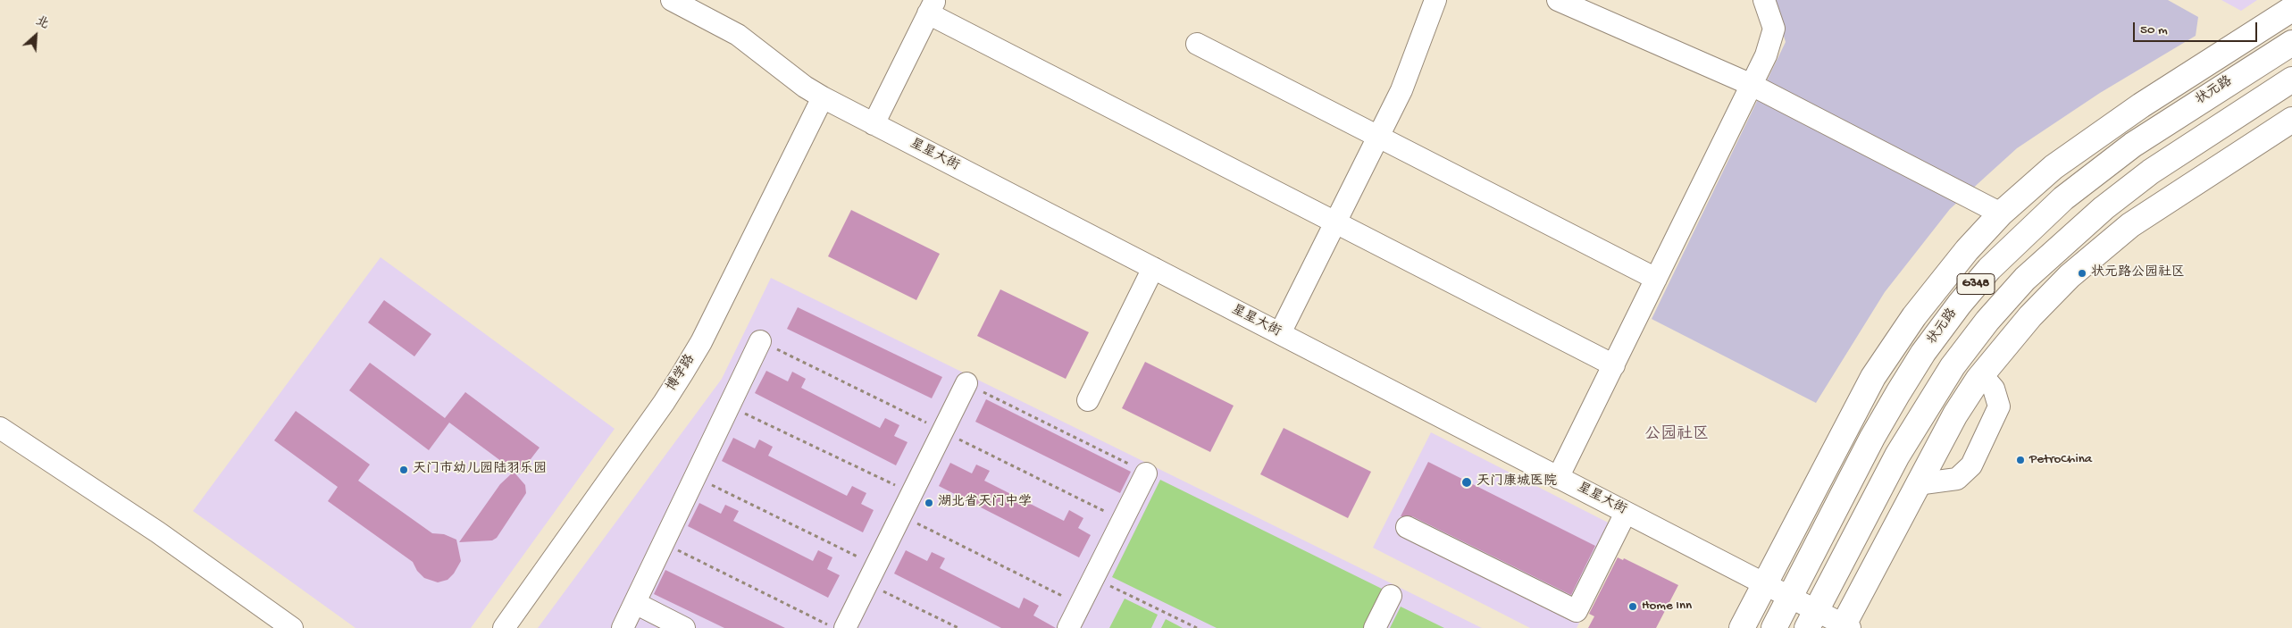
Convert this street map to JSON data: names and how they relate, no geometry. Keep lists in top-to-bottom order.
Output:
{
  "streets": {
    "highway": ["状元路", "G348"],
    "street": ["星星大街", "博学路"]
  },
  "crossings": [
    ["状元路", "星星大街"],
    ["星星大街", "G348"],
    ["星星大街", "博学路"]
  ],
  "districts": ["公园社区"],
  "places": [
    "状元路公园社区",
    "PetroChina",
    "天门市幼儿园陆羽乐园",
    "天门康城医院",
    "湖北省天门中学",
    "Home Inn"
  ],
  "scale_bar": "50 m",
  "north": "top right"
}
